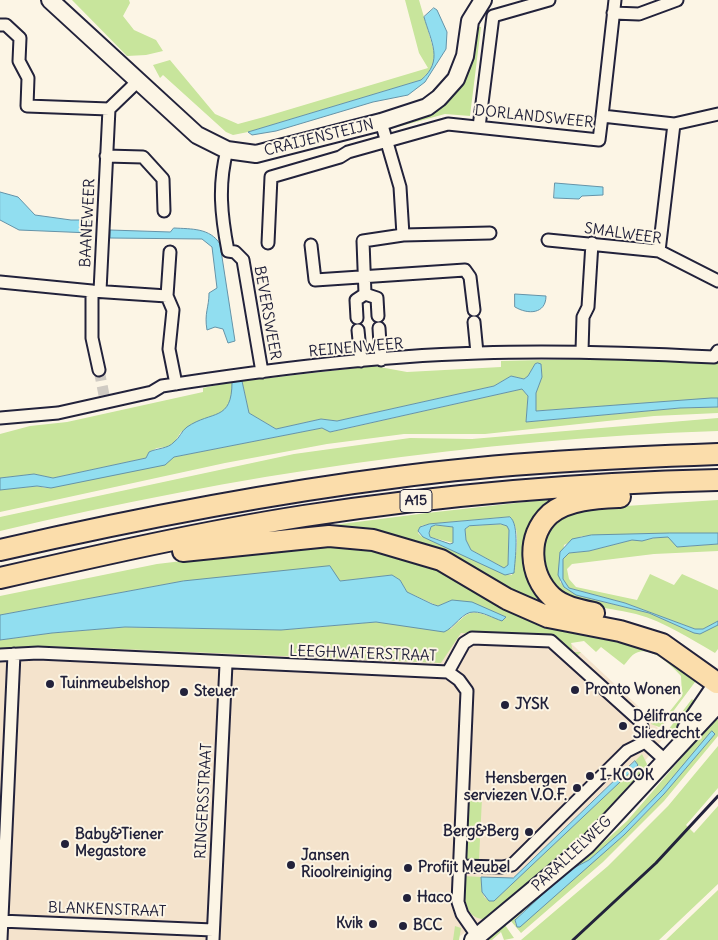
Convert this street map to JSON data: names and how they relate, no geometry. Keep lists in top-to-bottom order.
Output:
{
  "streets": {
    "highway": ["A15"],
    "street": [
      "DORLANDSWEER",
      "CRAIJENSTEIJN",
      "BAANEWEER",
      "SMALWEER",
      "BEVERSWEER",
      "REINENWEER",
      "LEEGHWATERSTRAAT",
      "RINGERSSTRAAT",
      "PARALLELWEG",
      "BLANKENSTRAAT"
    ]
  },
  "crossings": [
    ["CRAIJENSTEIJN", "BEVERSWEER"],
    ["BEVERSWEER", "REINENWEER"],
    ["A15", "PARALLELWEG"],
    ["LEEGHWATERSTRAAT", "RINGERSSTRAAT"],
    ["LEEGHWATERSTRAAT", "PARALLELWEG"],
    ["RINGERSSTRAAT", "BLANKENSTRAAT"]
  ],
  "places": [
    "Tuinmeubelshop",
    "Pronto Wonen",
    "Steuer",
    "JYSK",
    "Délifrance Sliedrecht",
    "I-KOOK",
    "Hensbergen serviezen V.O.F.",
    "Berg&Berg",
    "Baby&Tiener Megastore",
    "Jansen Rioolreiniging",
    "Profijt Meubel",
    "Haco",
    "Kvik",
    "BCC"
  ]
}
